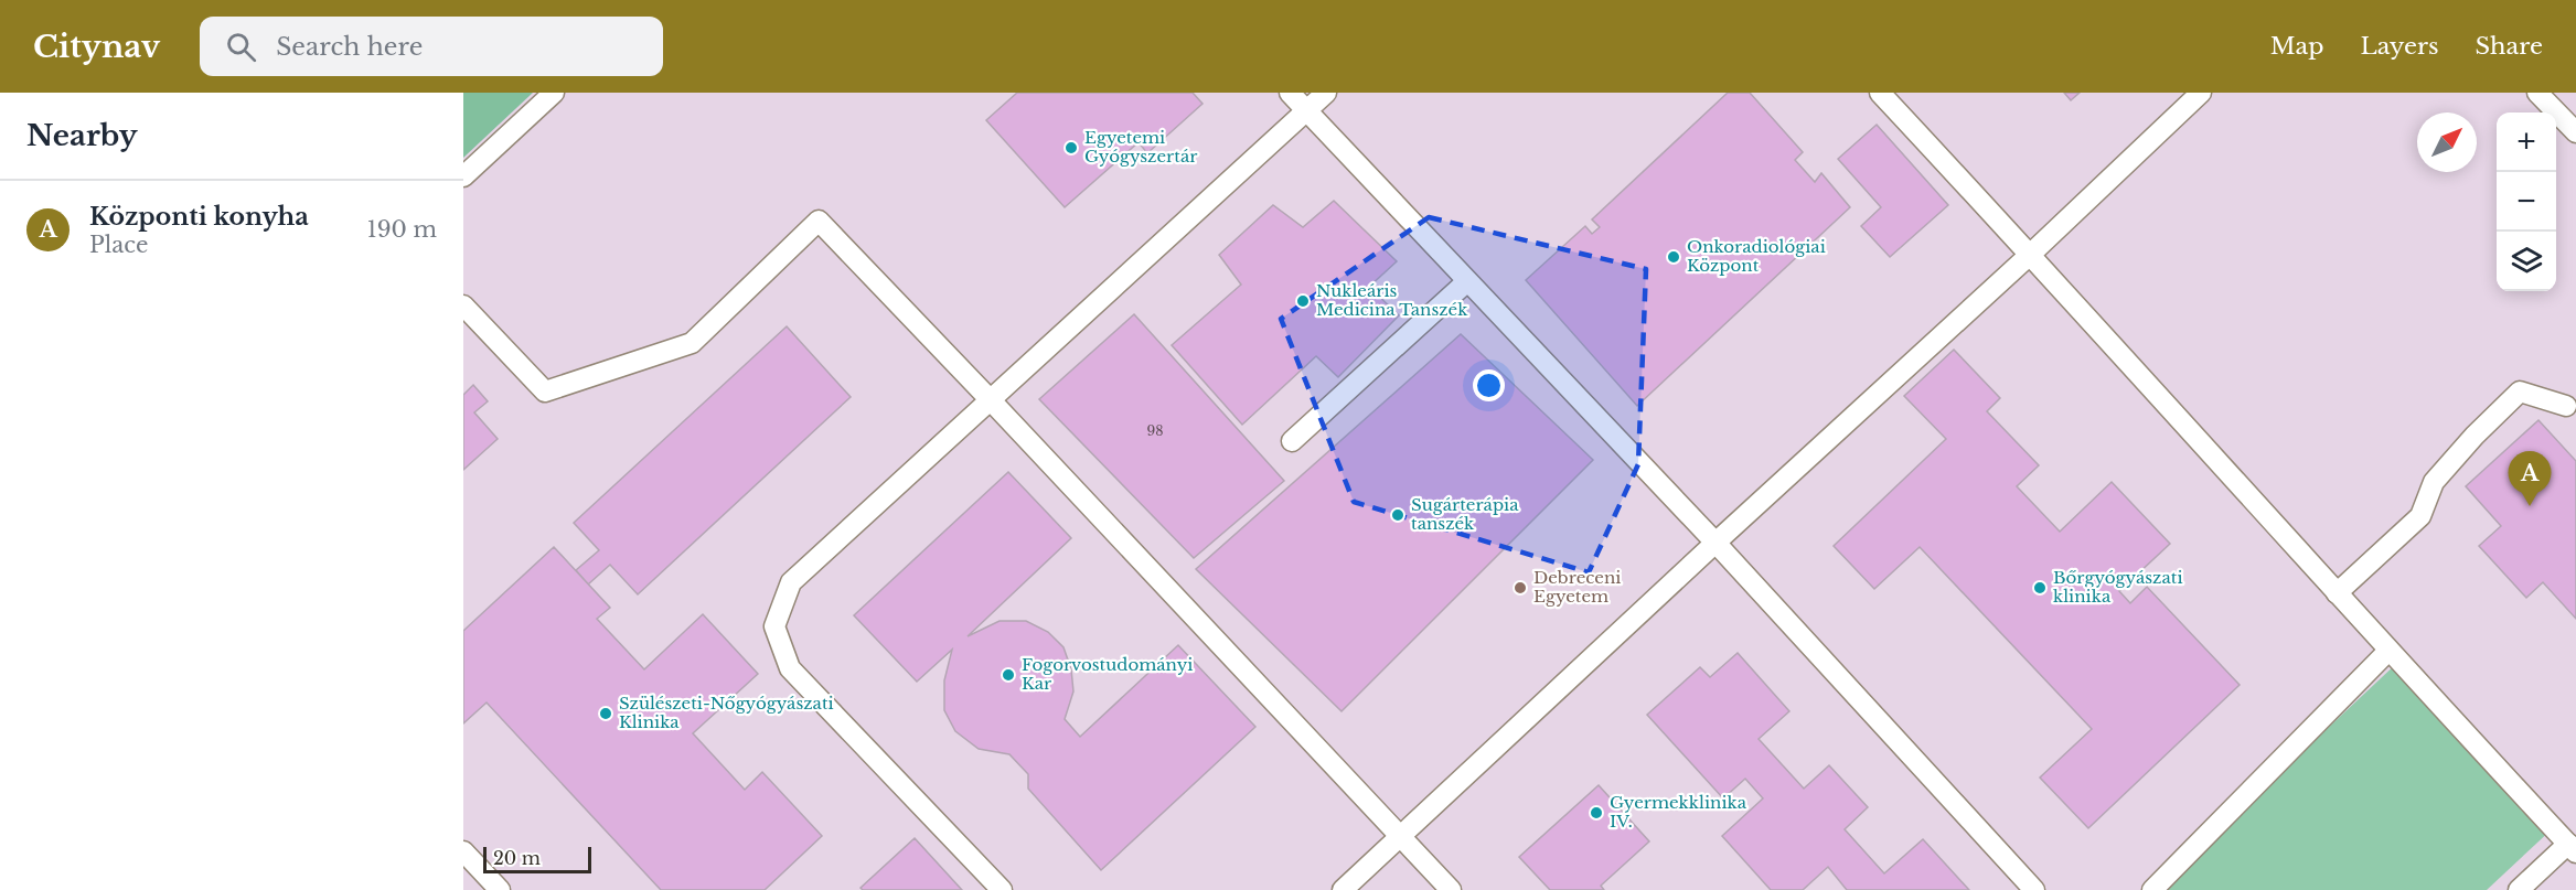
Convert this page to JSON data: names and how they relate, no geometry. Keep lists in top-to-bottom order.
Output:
{
  "places": [
    "Egyetemi Gyógyszertár",
    "Onkoradiológiai Központ",
    "Nukleáris Medicina Tanszék",
    "Sugárterápia tanszék",
    "Debreceni Egyetem",
    "Bőrgyógyászati klinika",
    "Fogorvostudományi Kar",
    "Szülészeti-Nőgyógyászati Klinika",
    "Gyermekklinika IV."
  ],
  "house_numbers": ["98"],
  "scale_bar": "20 m",
  "north": "top right",
  "page": {
    "header": "Citynav",
    "search": "Search here",
    "nav": ["Map", "Layers", "Share"],
    "heading": "Nearby",
    "map_buttons": ["+", "−"],
    "list": [
      {
        "mark": "A",
        "name": "Központi konyha",
        "note": "Place",
        "value": "190 m"
      }
    ],
    "pins": "A",
    "scale": "20 m"
  }
}
